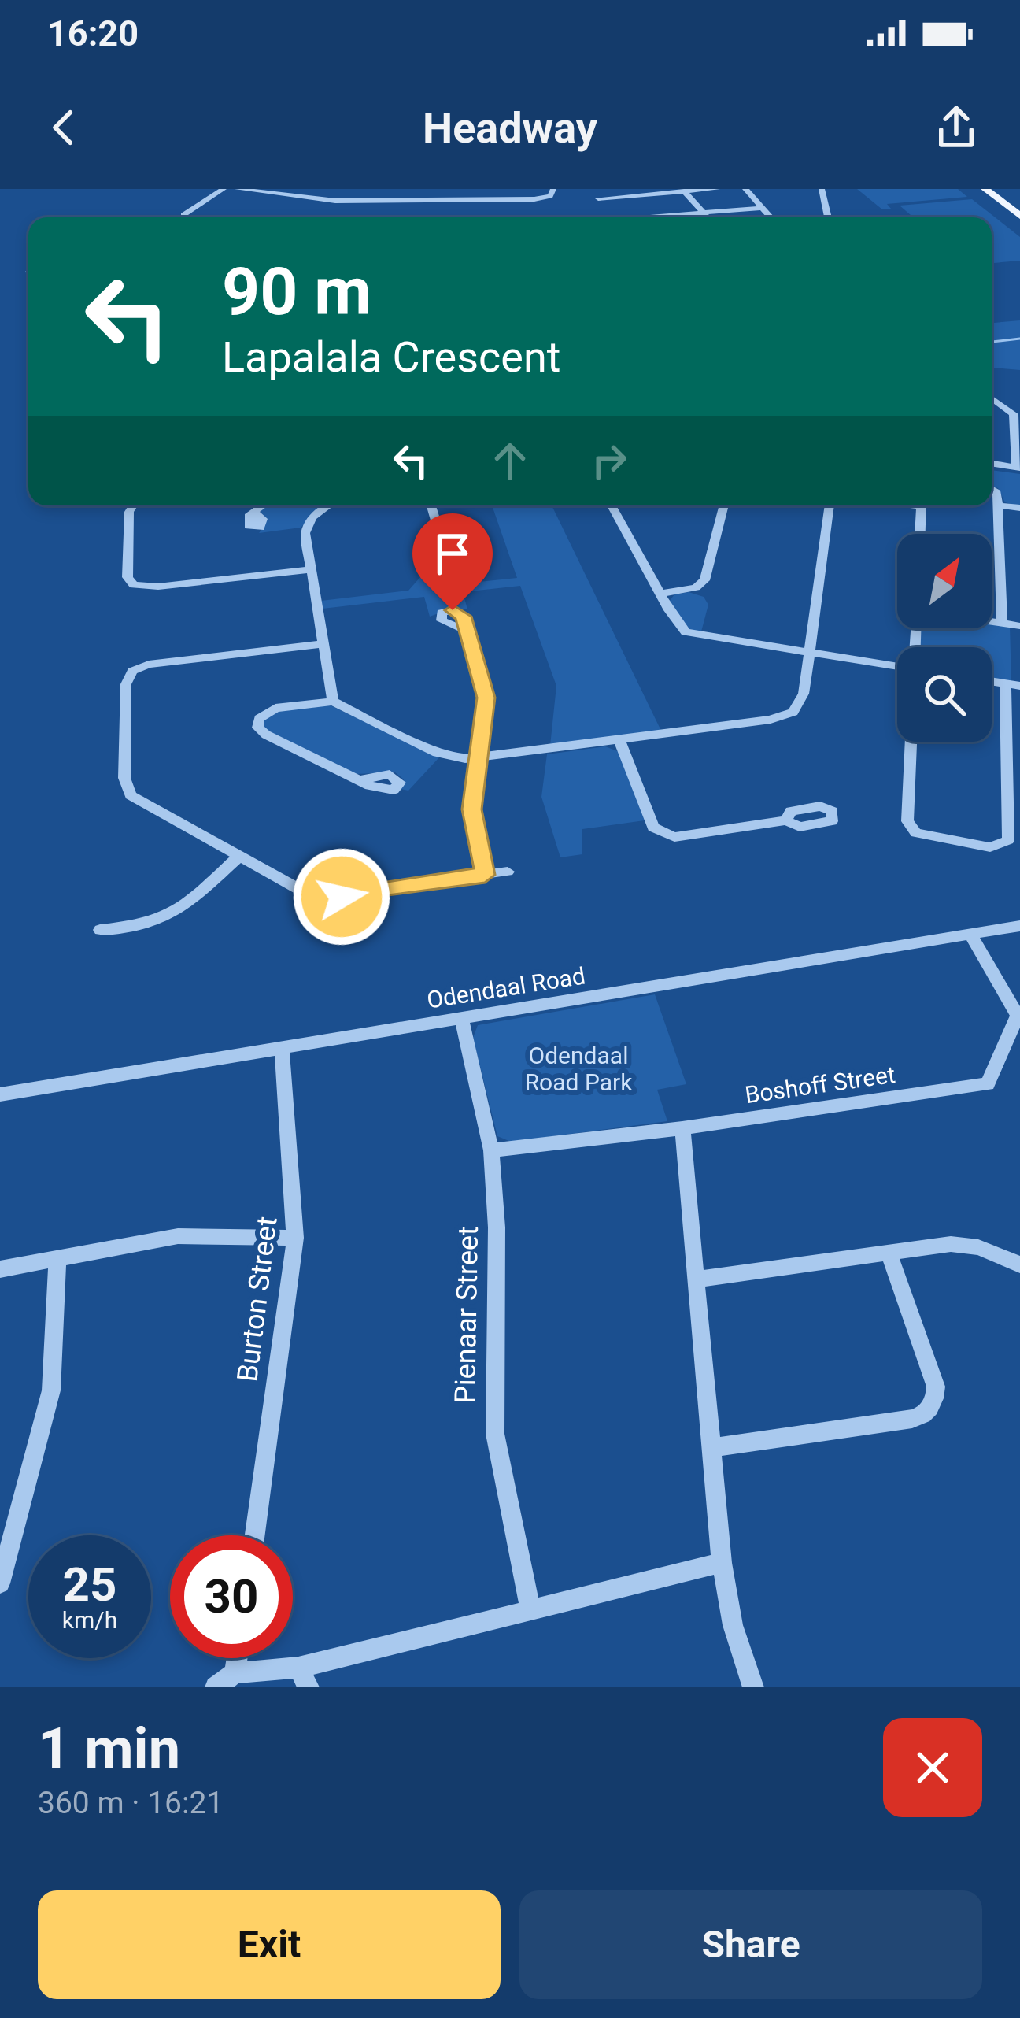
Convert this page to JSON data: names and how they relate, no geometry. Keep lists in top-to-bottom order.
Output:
{
  "streets": {
    "street": [
      "Odendaal Road",
      "Boshoff Street",
      "Burton Street",
      "Pienaar Street"
    ]
  },
  "crossings": [
    ["Odendaal Road", "Boshoff Street"],
    ["Odendaal Road", "Burton Street"],
    ["Odendaal Road", "Pienaar Street"],
    ["Boshoff Street", "Pienaar Street"]
  ],
  "parks": ["Odendaal Road Park"],
  "north": "top right",
  "page": {
    "status": "16:20",
    "header": "Headway",
    "turn": ["90 m", "Lapalala Crescent"],
    "speed": "25 km/h",
    "limit": "30",
    "heading": ["1 min", "360 m · 16:21"],
    "buttons": ["Exit", "Share"]
  }
}
